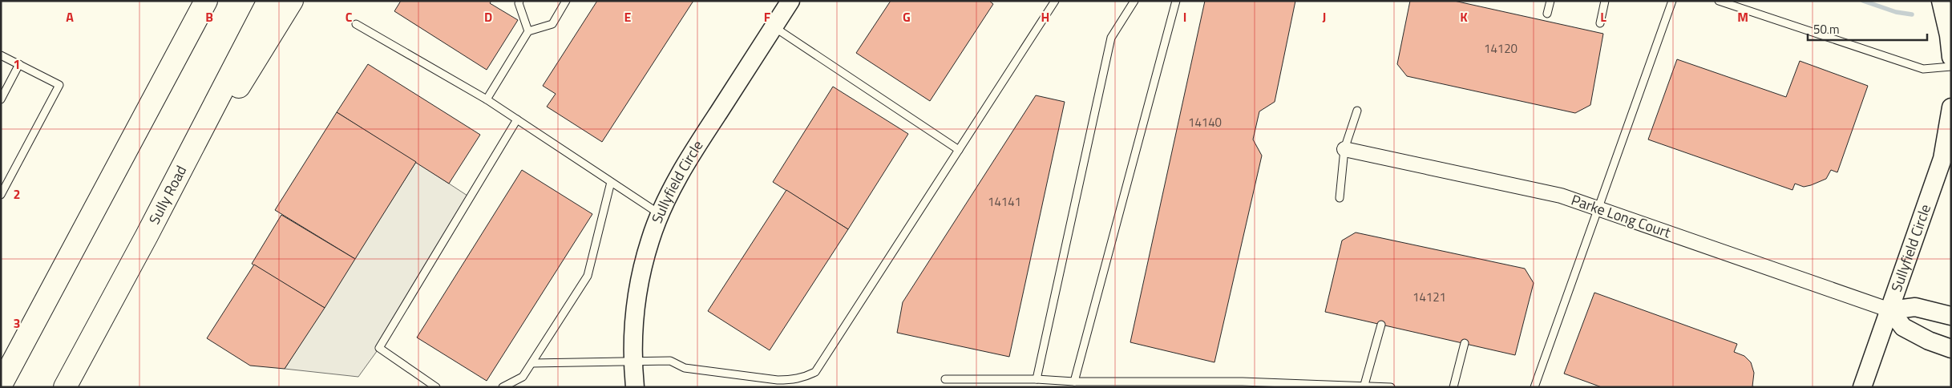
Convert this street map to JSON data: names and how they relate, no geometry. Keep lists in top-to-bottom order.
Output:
{
  "streets": {
    "highway": ["Sully Road"],
    "street": ["Sullyfield Circle", "Parke Long Court"]
  },
  "crossings": [
    ["Sullyfield Circle", "Parke Long Court"]
  ],
  "house_numbers": [
    "14120",
    "14140",
    "14141",
    "14121"
  ],
  "scale_bar": "50 m",
  "grid": {
    "columns": [
      "A",
      "B",
      "C",
      "D",
      "E",
      "F",
      "G",
      "H",
      "I",
      "J",
      "K",
      "L",
      "M"
    ],
    "rows": ["1", "2", "3"]
  }
}
